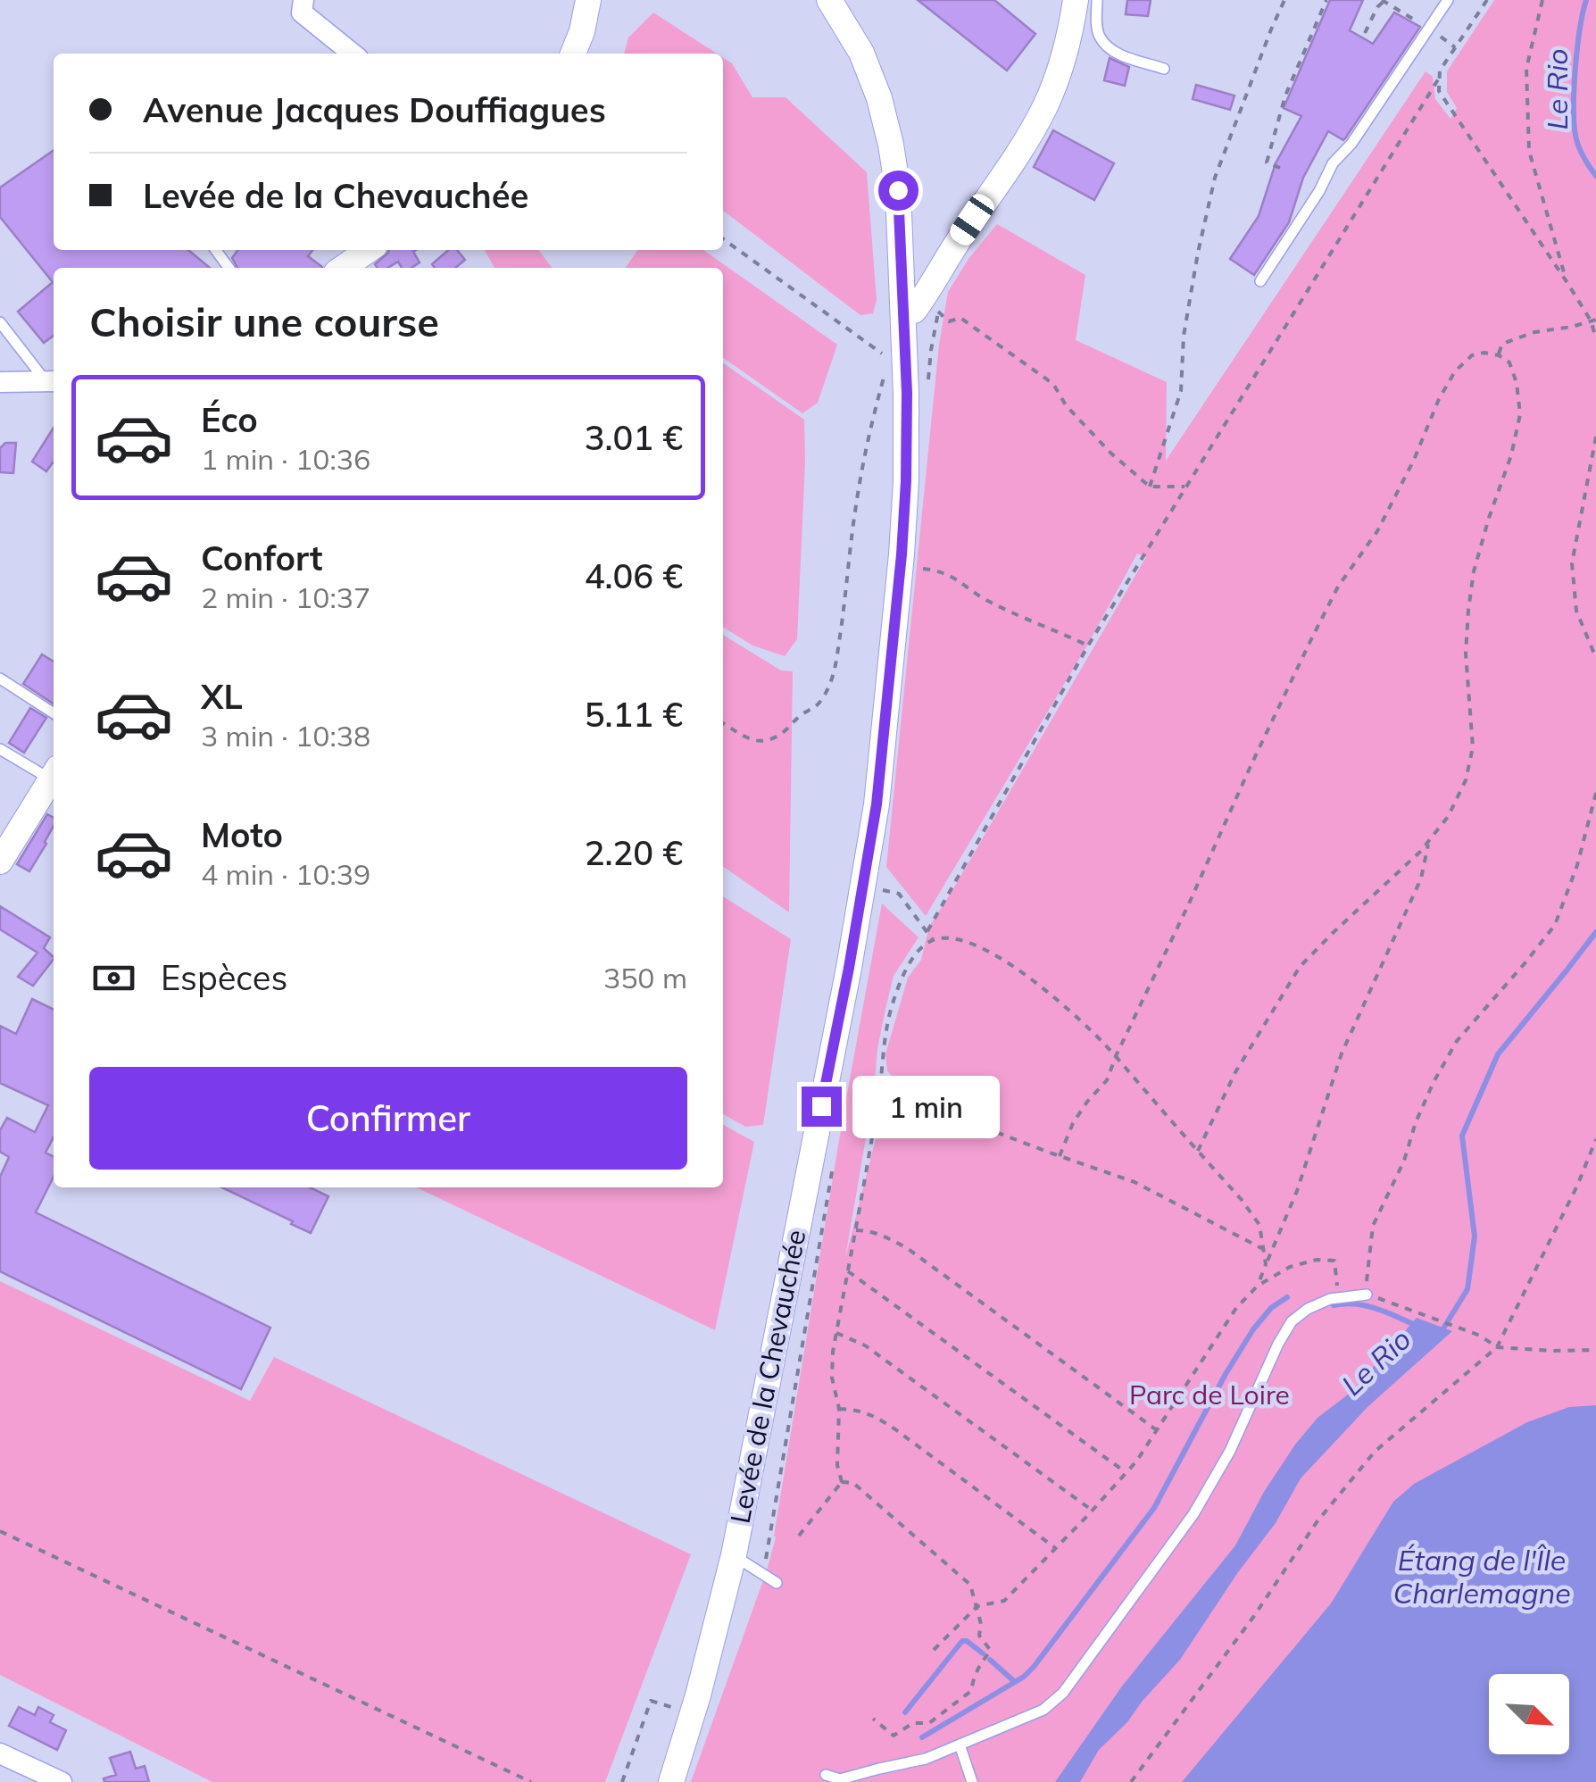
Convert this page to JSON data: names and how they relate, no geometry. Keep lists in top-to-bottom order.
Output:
{
  "streets": {
    "street": ["Levée de la Chevauchée"]
  },
  "water": ["Le Rio", "Étang de l'Île Charlemagne"],
  "parks": ["Parc de Loire"],
  "north": "bottom right",
  "page": {
    "banner": ["Avenue Jacques Douffiagues", "Levée de la Chevauchée"],
    "heading": "Choisir une course",
    "list": [
      {
        "name": "Éco",
        "note": "1 min · 10:36",
        "value": "3.01 €"
      },
      {
        "name": "Confort",
        "note": "2 min · 10:37",
        "value": "4.06 €"
      },
      {
        "name": "XL",
        "note": "3 min · 10:38",
        "value": "5.11 €"
      },
      {
        "name": "Moto",
        "note": "4 min · 10:39",
        "value": "2.20 €"
      }
    ],
    "pay": ["Espèces", "350 m"],
    "buttons": "Confirmer",
    "bubble": "1 min"
  }
}
